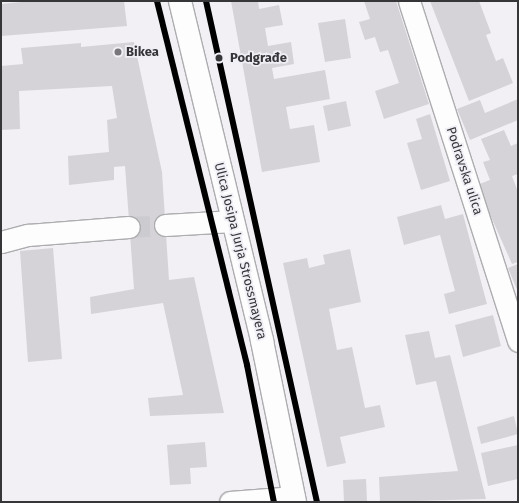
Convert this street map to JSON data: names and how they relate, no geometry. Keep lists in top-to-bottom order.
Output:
{
  "streets": {
    "main road": ["Ulica Josipa Jurja Strossmayera"],
    "street": ["Podravska ulica"]
  },
  "places": ["Bikea", "Podgrađe"]
}
